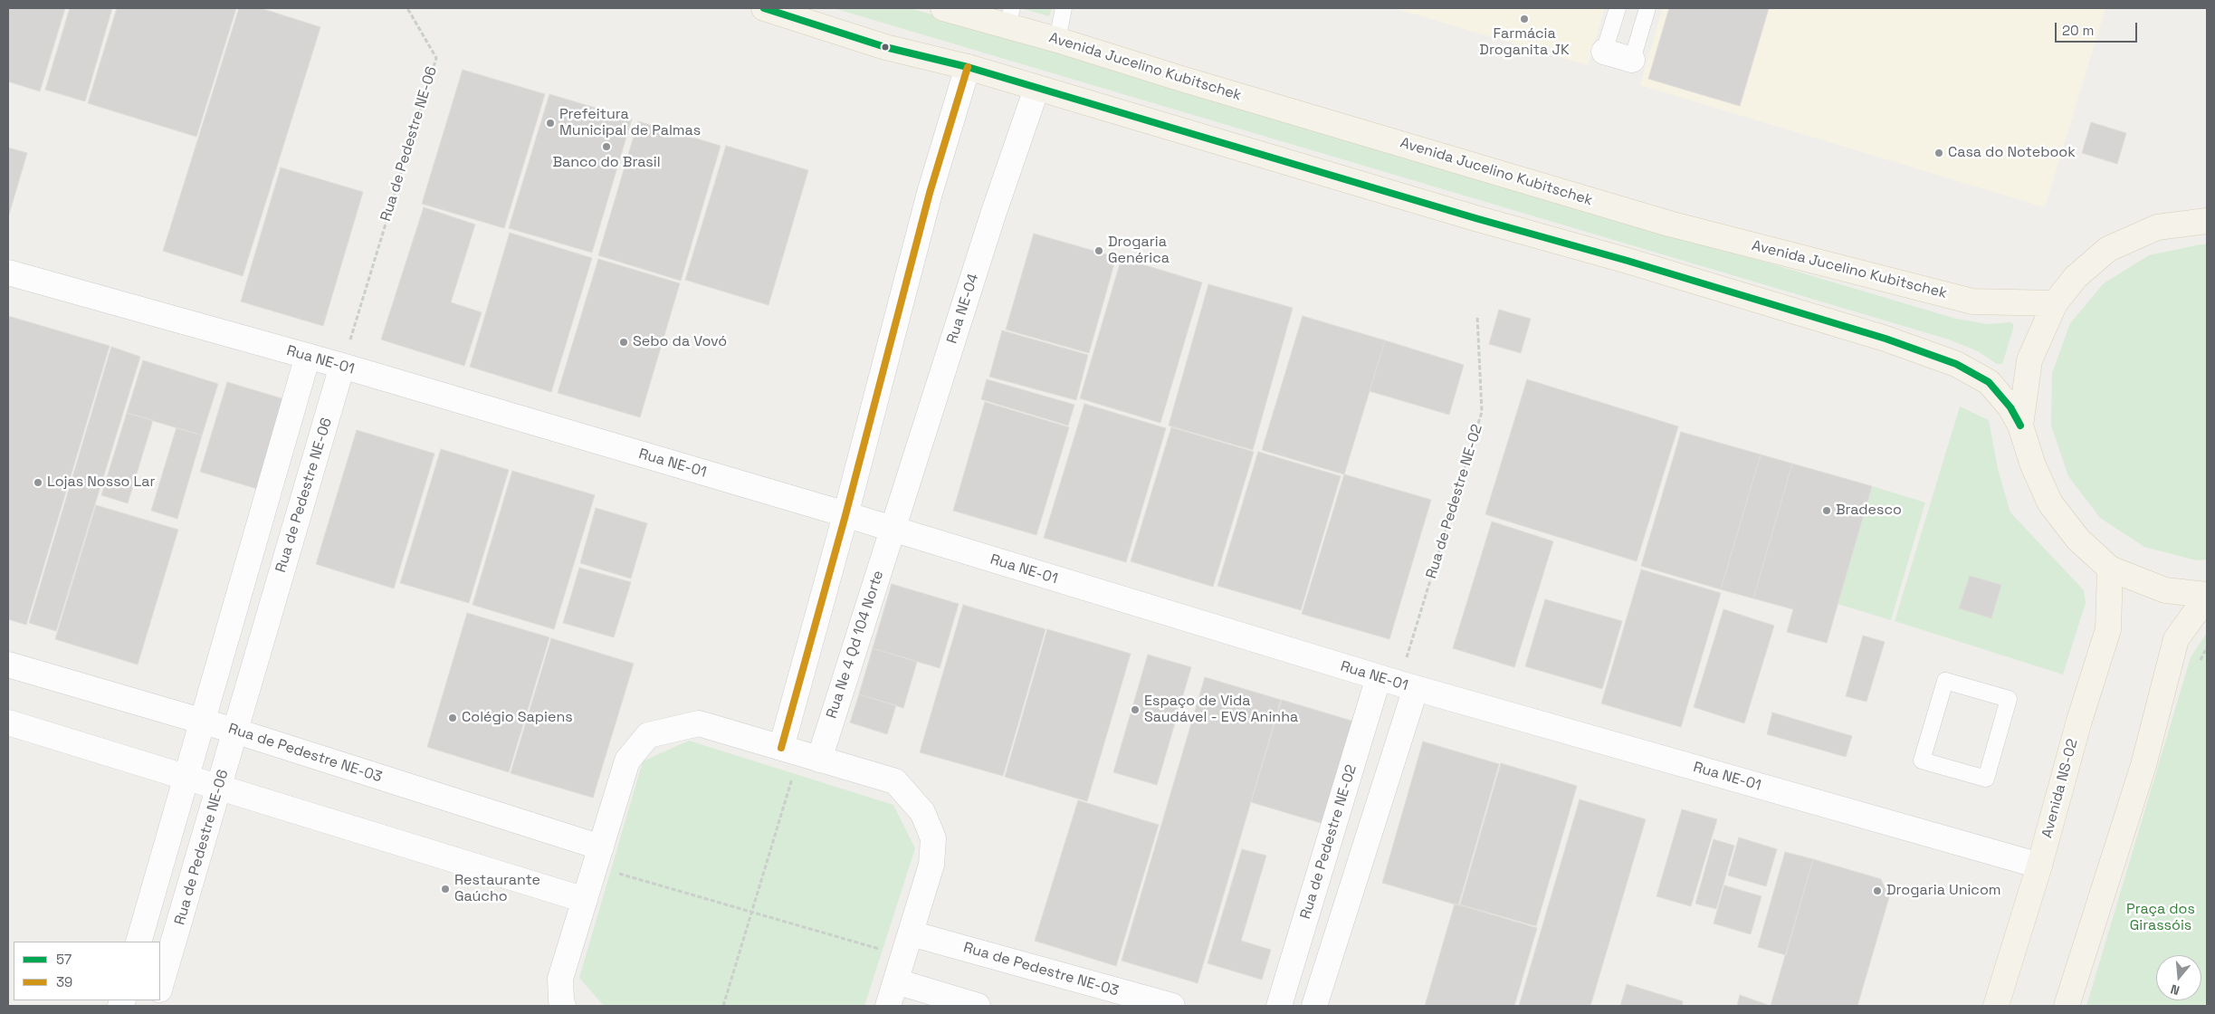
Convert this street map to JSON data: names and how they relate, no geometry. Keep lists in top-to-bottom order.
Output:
{
  "streets": {
    "main road": ["Avenida Jucelino Kubitschek", "Avenida NS-02"],
    "street": [
      "Rua de Pedestre NE-06",
      "Rua NE-04",
      "Rua NE-01",
      "Rua de Pedestre NE-02",
      "Rua Ne 4 Qd 104 Norte",
      "Rua de Pedestre NE-03"
    ]
  },
  "crossings": [
    ["Rua de Pedestre NE-06", "Rua NE-01"],
    ["Rua de Pedestre NE-06", "Rua de Pedestre NE-03"],
    ["Rua NE-04", "Rua NE-01"],
    ["Rua NE-04", "Rua Ne 4 Qd 104 Norte"],
    ["Rua NE-01", "Rua de Pedestre NE-02"],
    ["Rua NE-01", "Rua Ne 4 Qd 104 Norte"],
    ["Rua NE-01", "Avenida NS-02"]
  ],
  "parks": ["Praça dos Girassóis"],
  "places": [
    "Farmácia Droganita JK",
    "Prefeitura Municipal de Palmas",
    "Banco do Brasil",
    "Casa do Notebook",
    "Drogaria Genérica",
    "Sebo da Vovó",
    "Lojas Nosso Lar",
    "Bradesco",
    "Espaço de Vida Saudável - EVS Aninha",
    "Colégio Sapiens",
    "Restaurante Gaúcho",
    "Drogaria Unicom"
  ],
  "lines": ["transit line 57", "transit line 39"],
  "legend": ["57", "39"],
  "scale_bar": "20 m",
  "north": "bottom"
}
